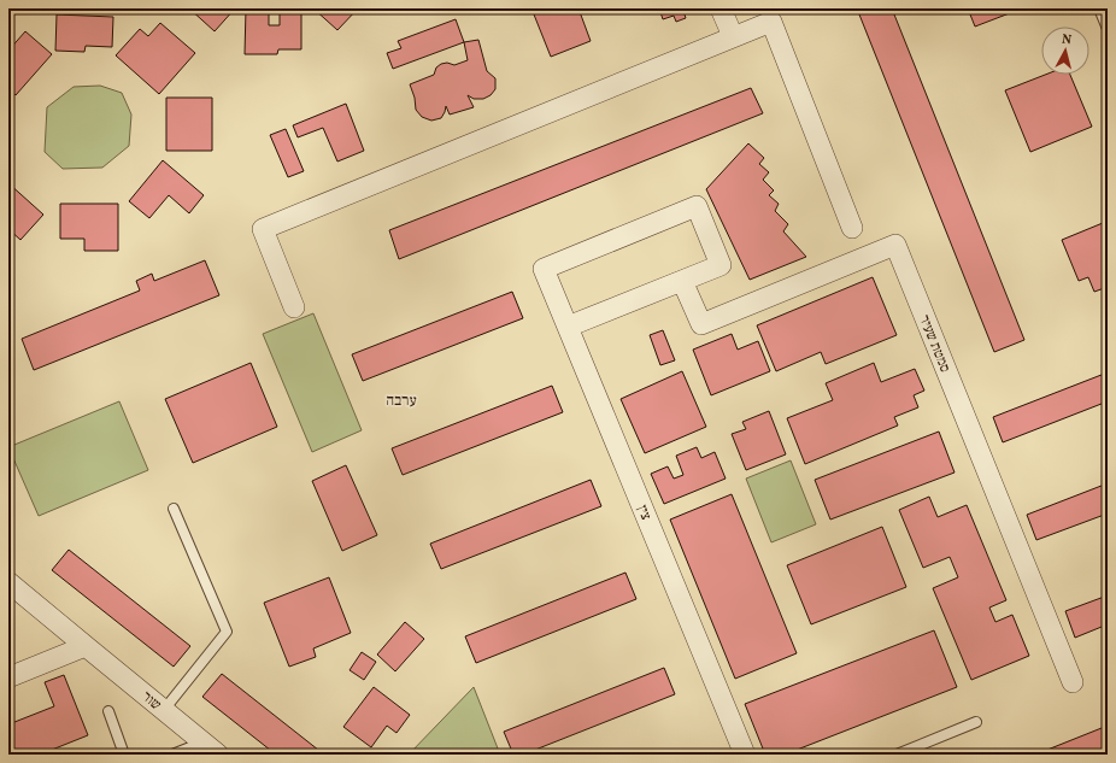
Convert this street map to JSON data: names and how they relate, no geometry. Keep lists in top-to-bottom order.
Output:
{
  "streets": {
    "street": ["סמטת שעיר", "צין", "שור"]
  },
  "crossings": [
    ["סמטת שעיר", "צין"]
  ],
  "districts": ["ערבה"],
  "north": "top"
}
